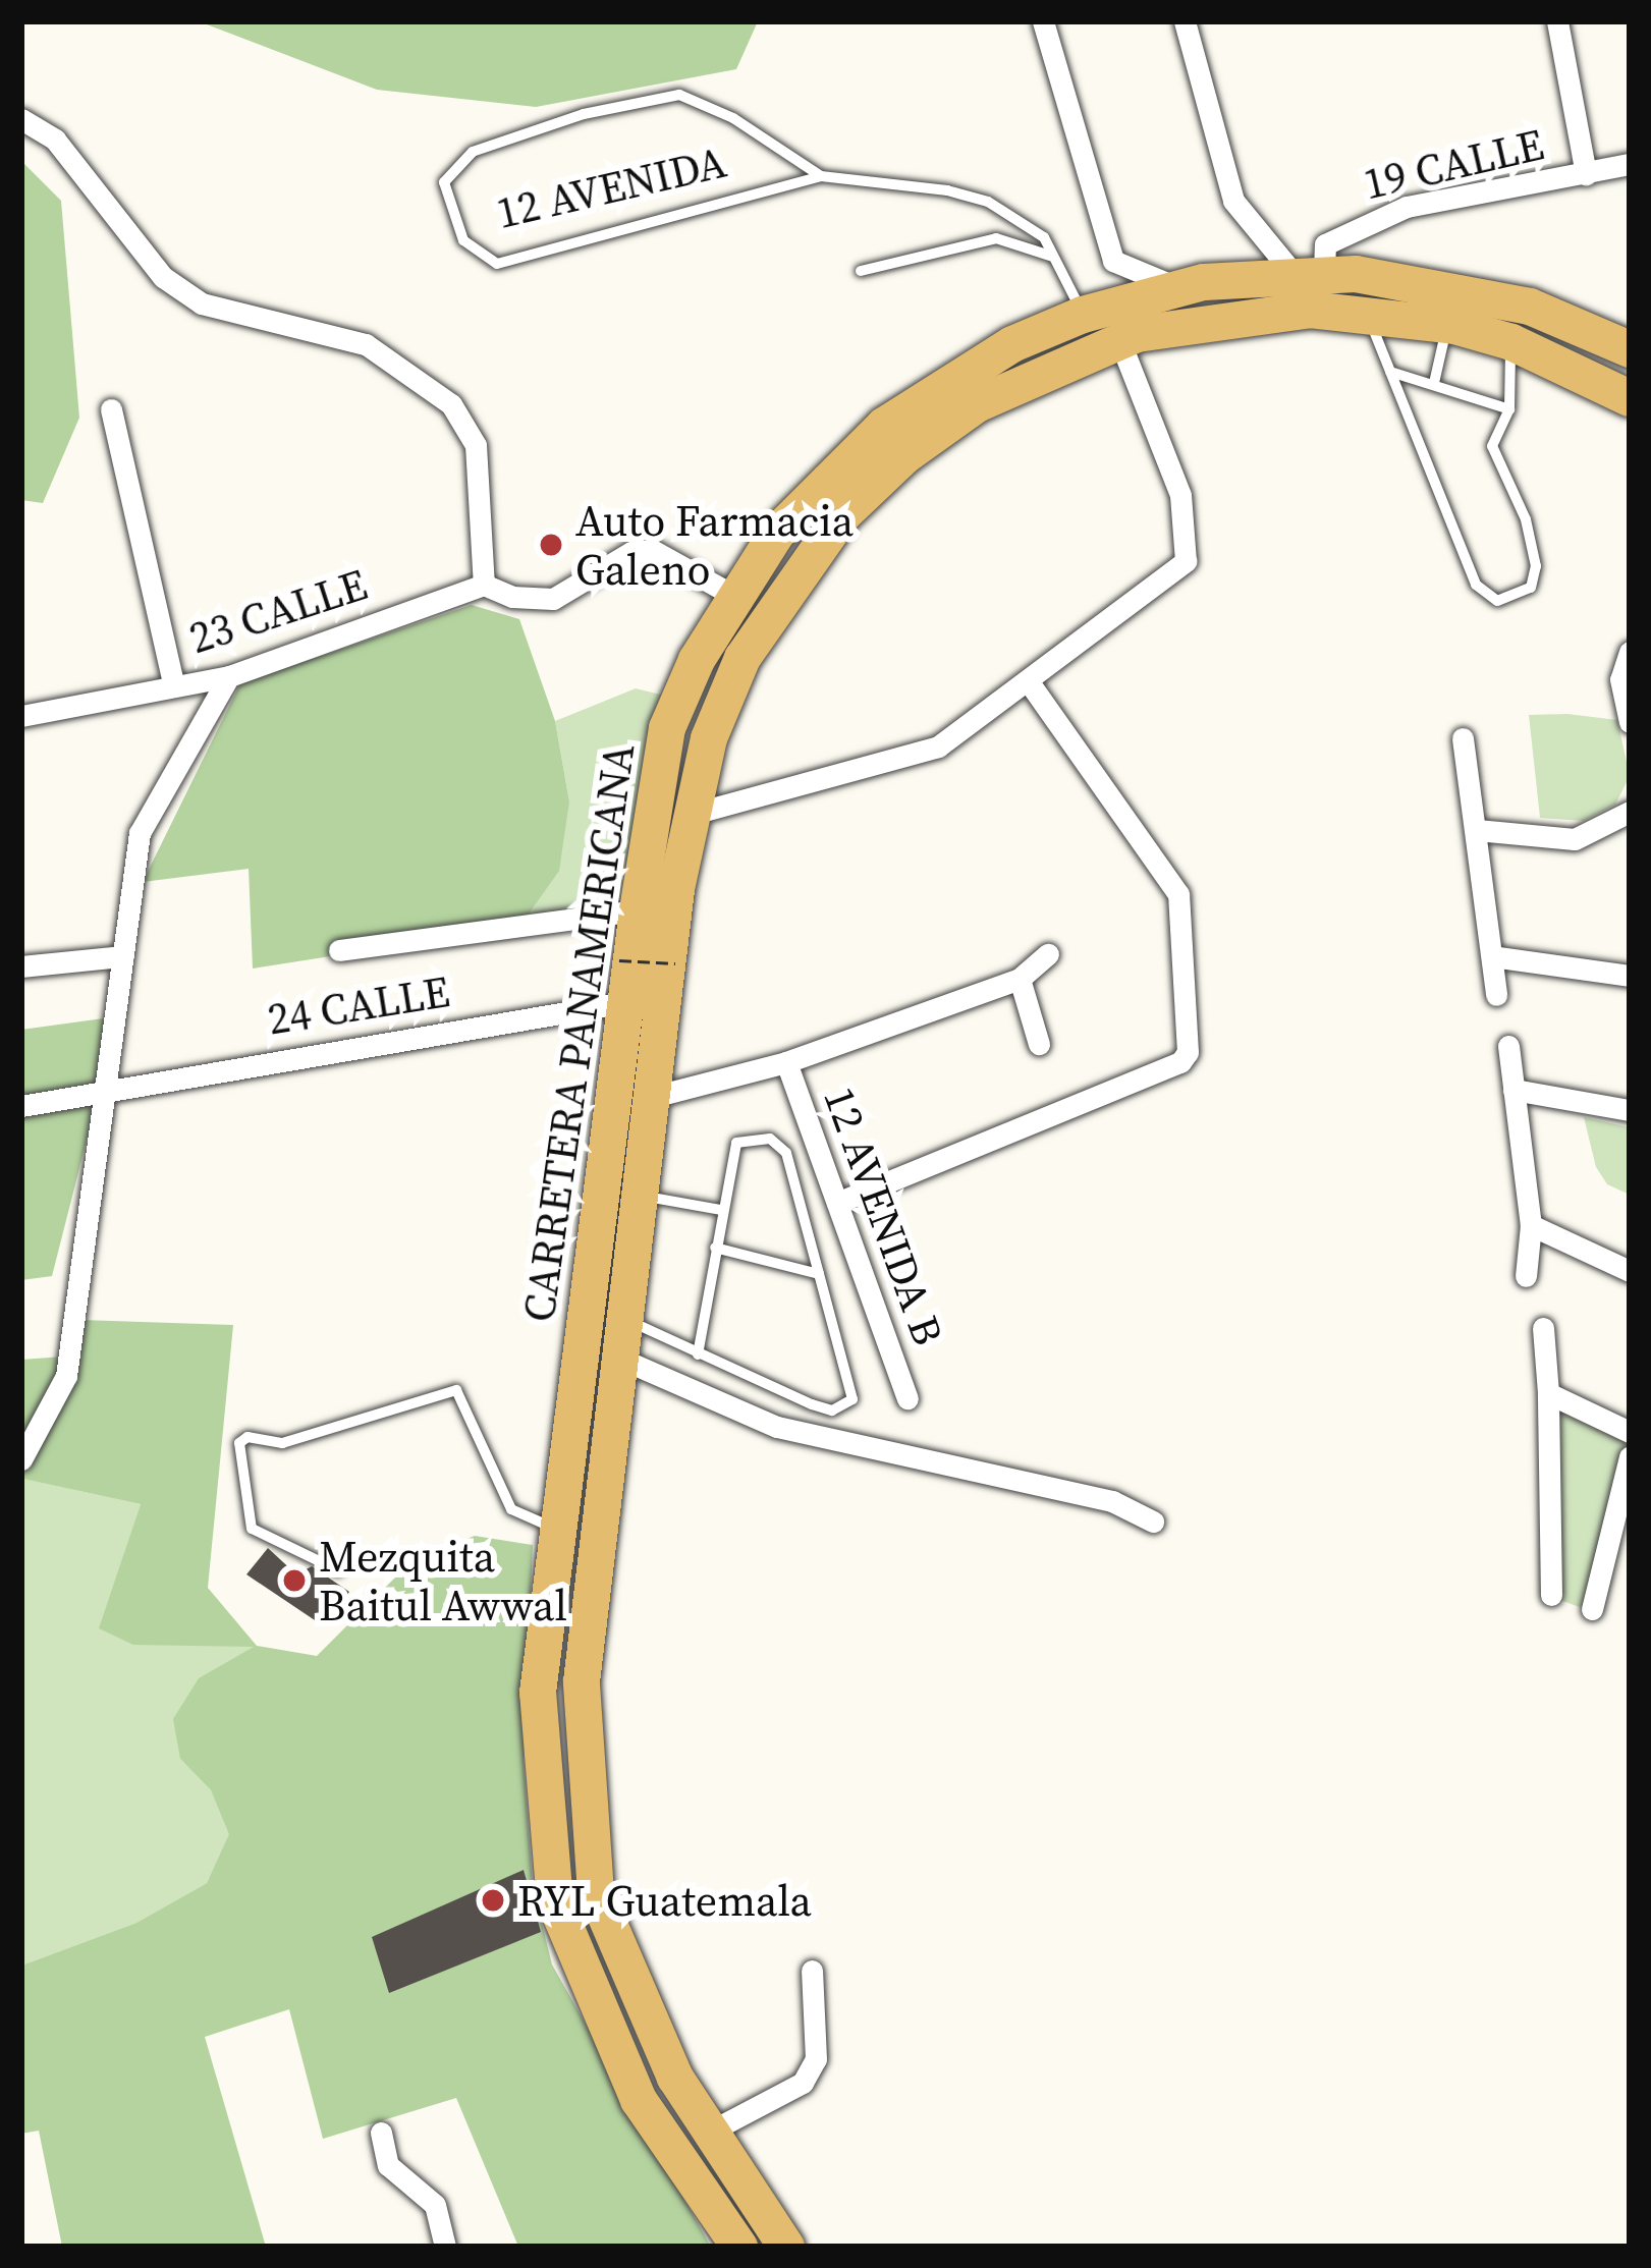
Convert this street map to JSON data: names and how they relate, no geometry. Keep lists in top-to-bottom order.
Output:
{
  "streets": {
    "highway": ["CARRETERA PANAMERICANA"],
    "street": [
      "19 CALLE",
      "23 CALLE",
      "24 CALLE",
      "12 AVENIDA B"
    ],
    "lane": ["12 AVENIDA"]
  },
  "crossings": [
    ["19 CALLE", "CARRETERA PANAMERICANA"],
    ["12 AVENIDA", "CARRETERA PANAMERICANA"],
    ["24 CALLE", "CARRETERA PANAMERICANA"]
  ],
  "places": ["Auto Farmacia Galeno", "Mezquita Baitul Awwal", "RYL Guatemala"]
}
